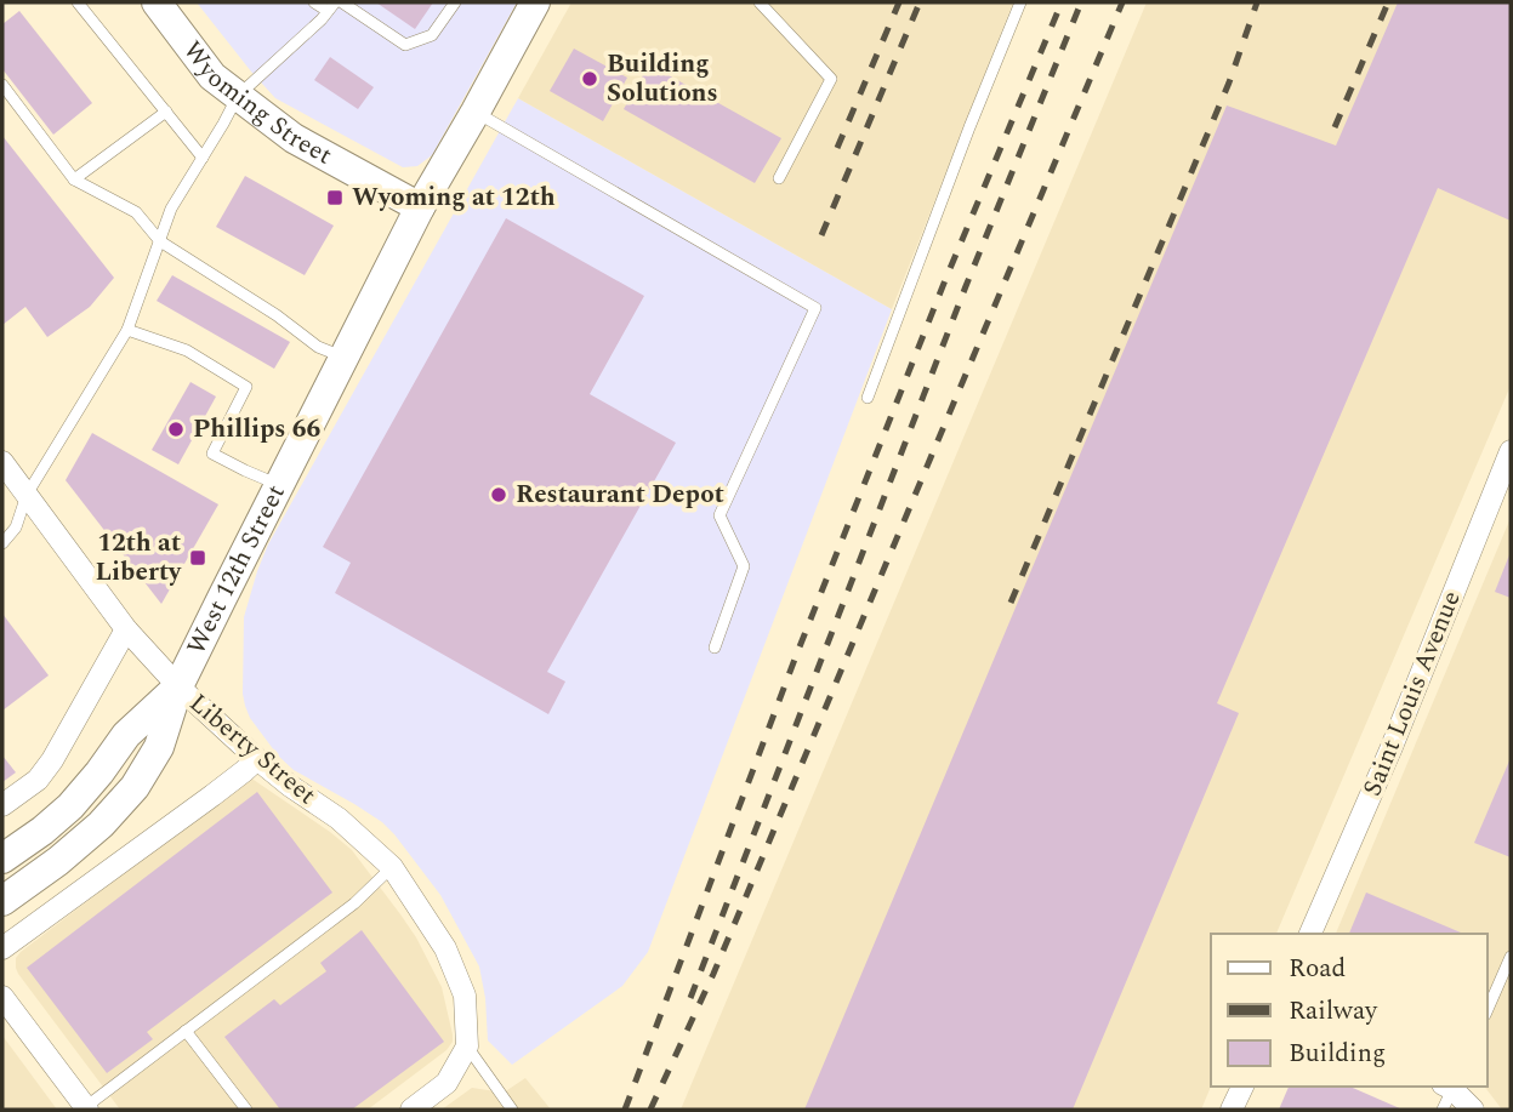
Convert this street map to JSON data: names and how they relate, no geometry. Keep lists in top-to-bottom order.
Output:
{
  "streets": {
    "main road": ["Wyoming Street", "West 12th Street"],
    "street": ["Saint Louis Avenue", "Liberty Street"]
  },
  "crossings": [
    ["Wyoming Street", "West 12th Street"],
    ["West 12th Street", "Liberty Street"]
  ],
  "places": {
    "other": ["Building Solutions", "Phillips 66", "Restaurant Depot"],
    "transit": ["Wyoming at 12th", "12th at Liberty"]
  },
  "legend": ["Road", "Railway", "Building"]
}
